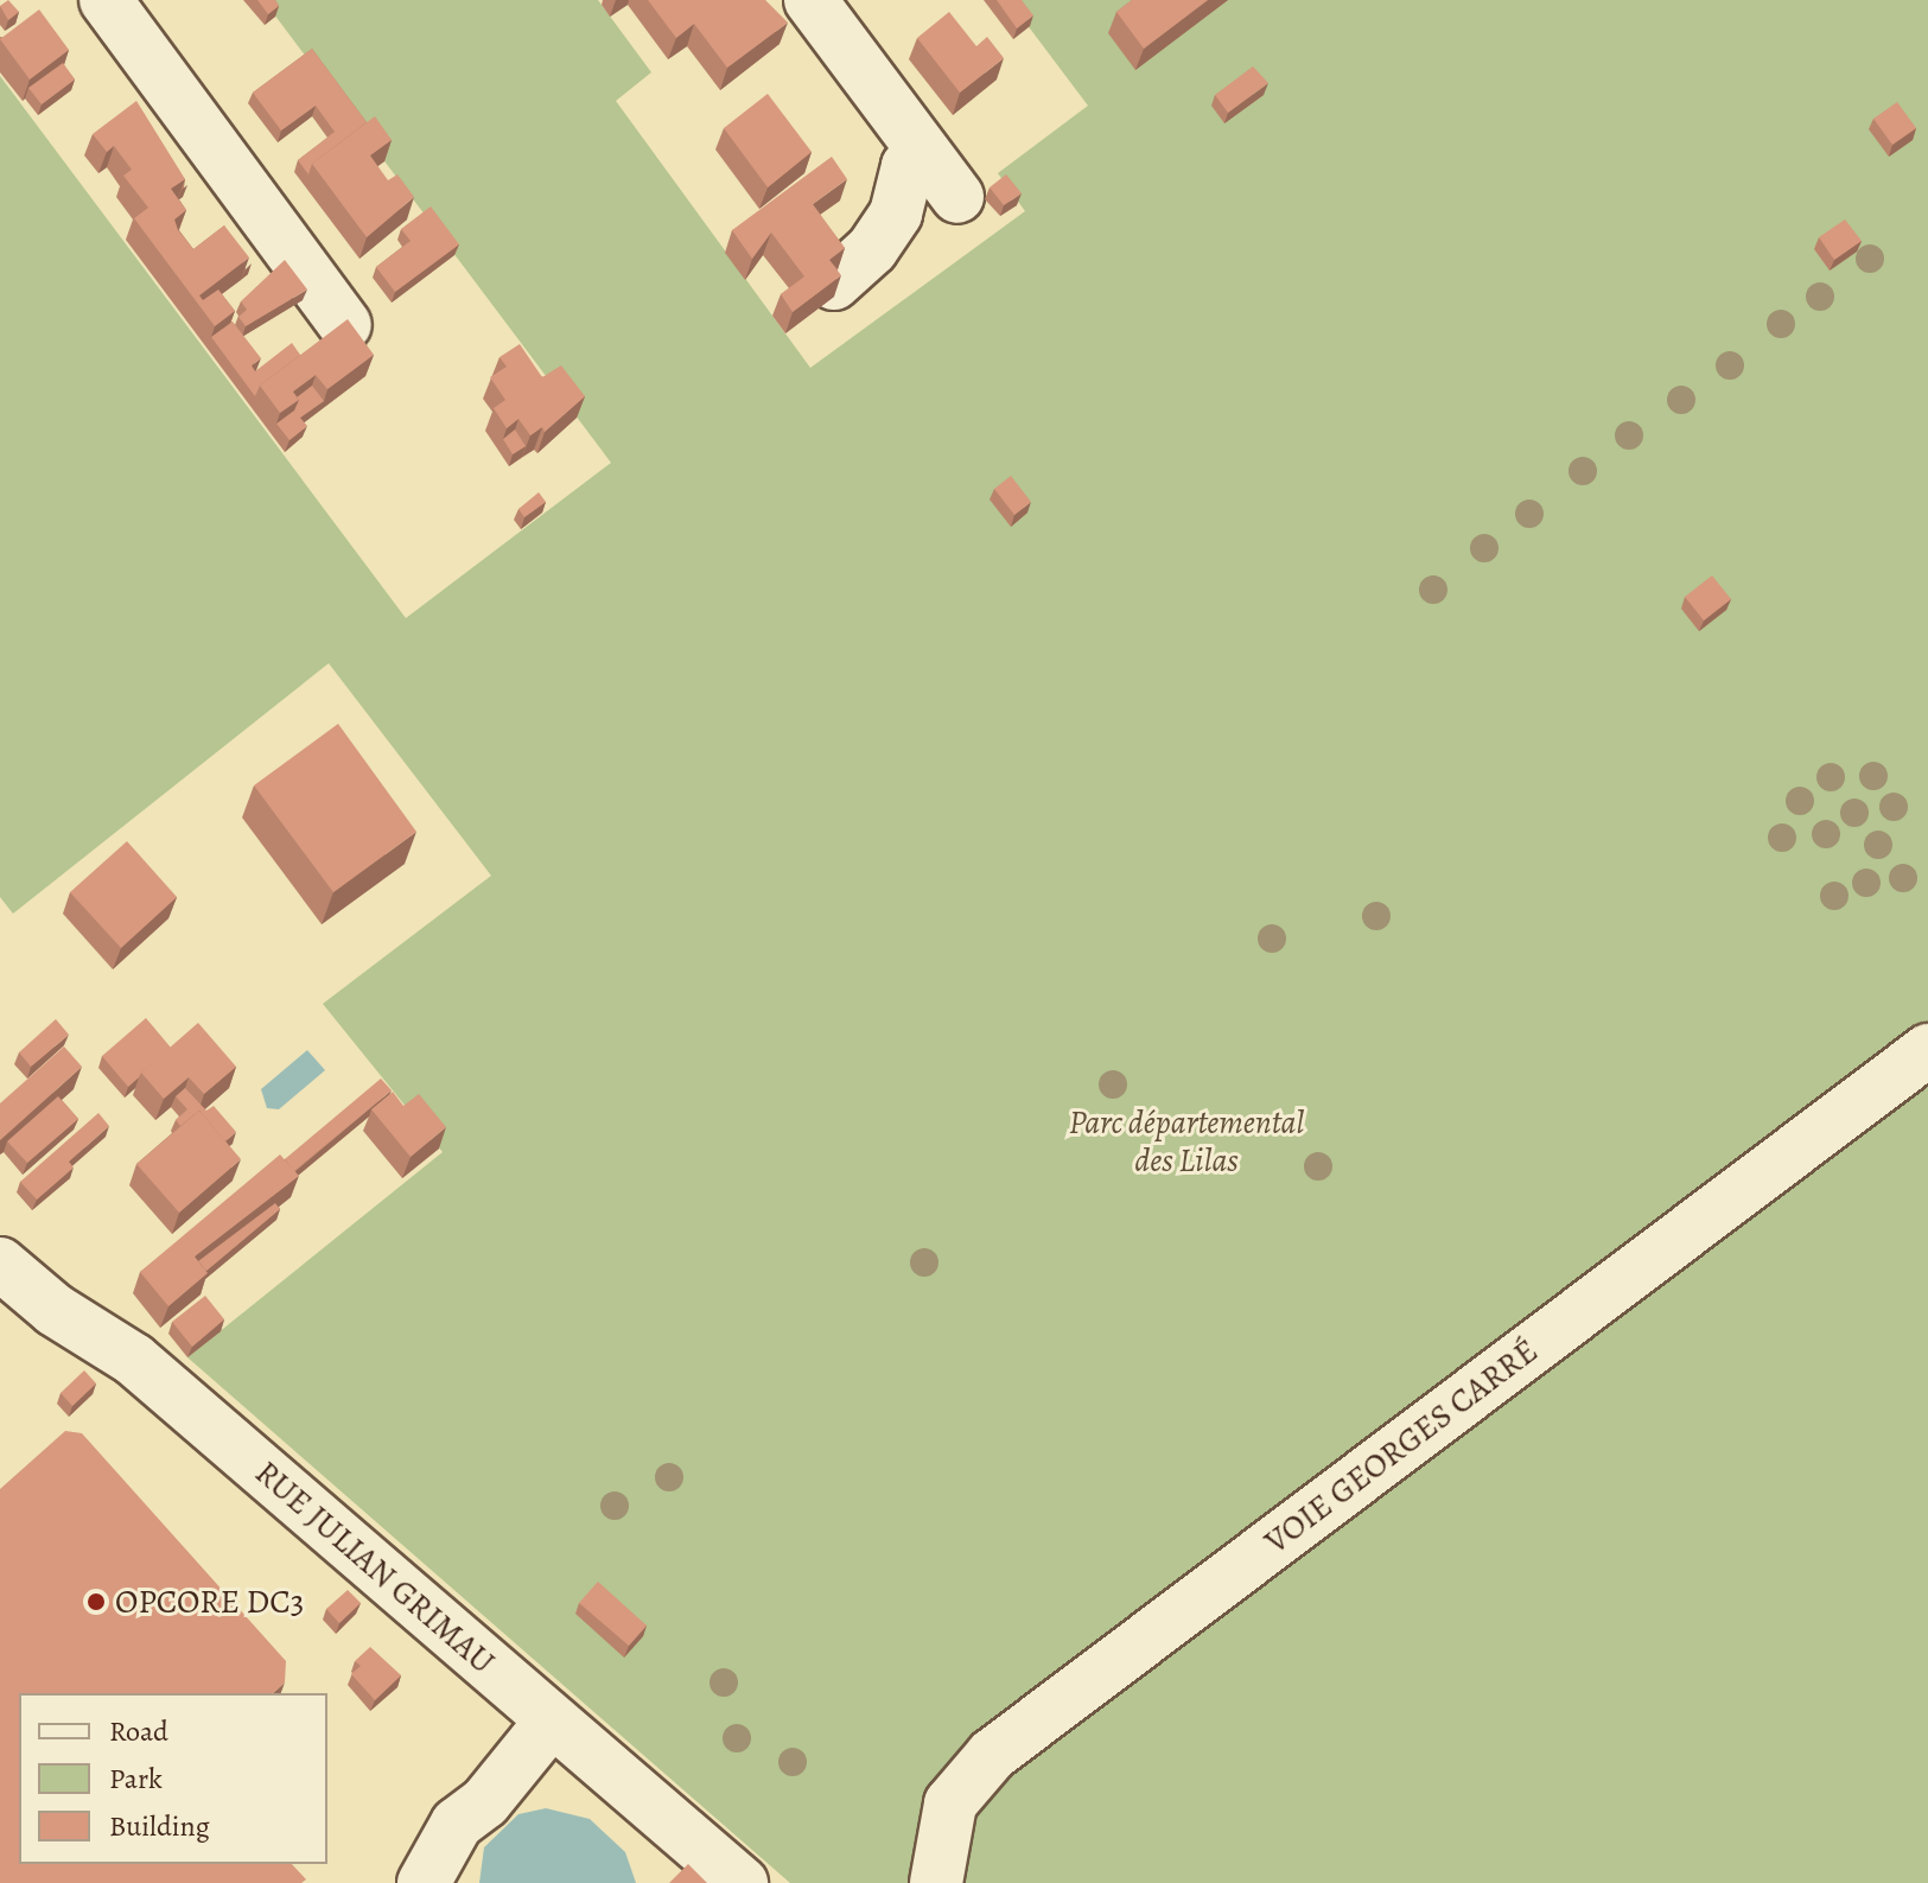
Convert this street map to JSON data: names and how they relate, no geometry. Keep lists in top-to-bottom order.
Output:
{
  "streets": {
    "street": ["VOIE GEORGES CARRÉ", "RUE JULIAN GRIMAU"]
  },
  "parks": ["Parc départemental des Lilas"],
  "places": ["OPCORE DC3"],
  "legend": ["Road", "Park", "Building"]
}
